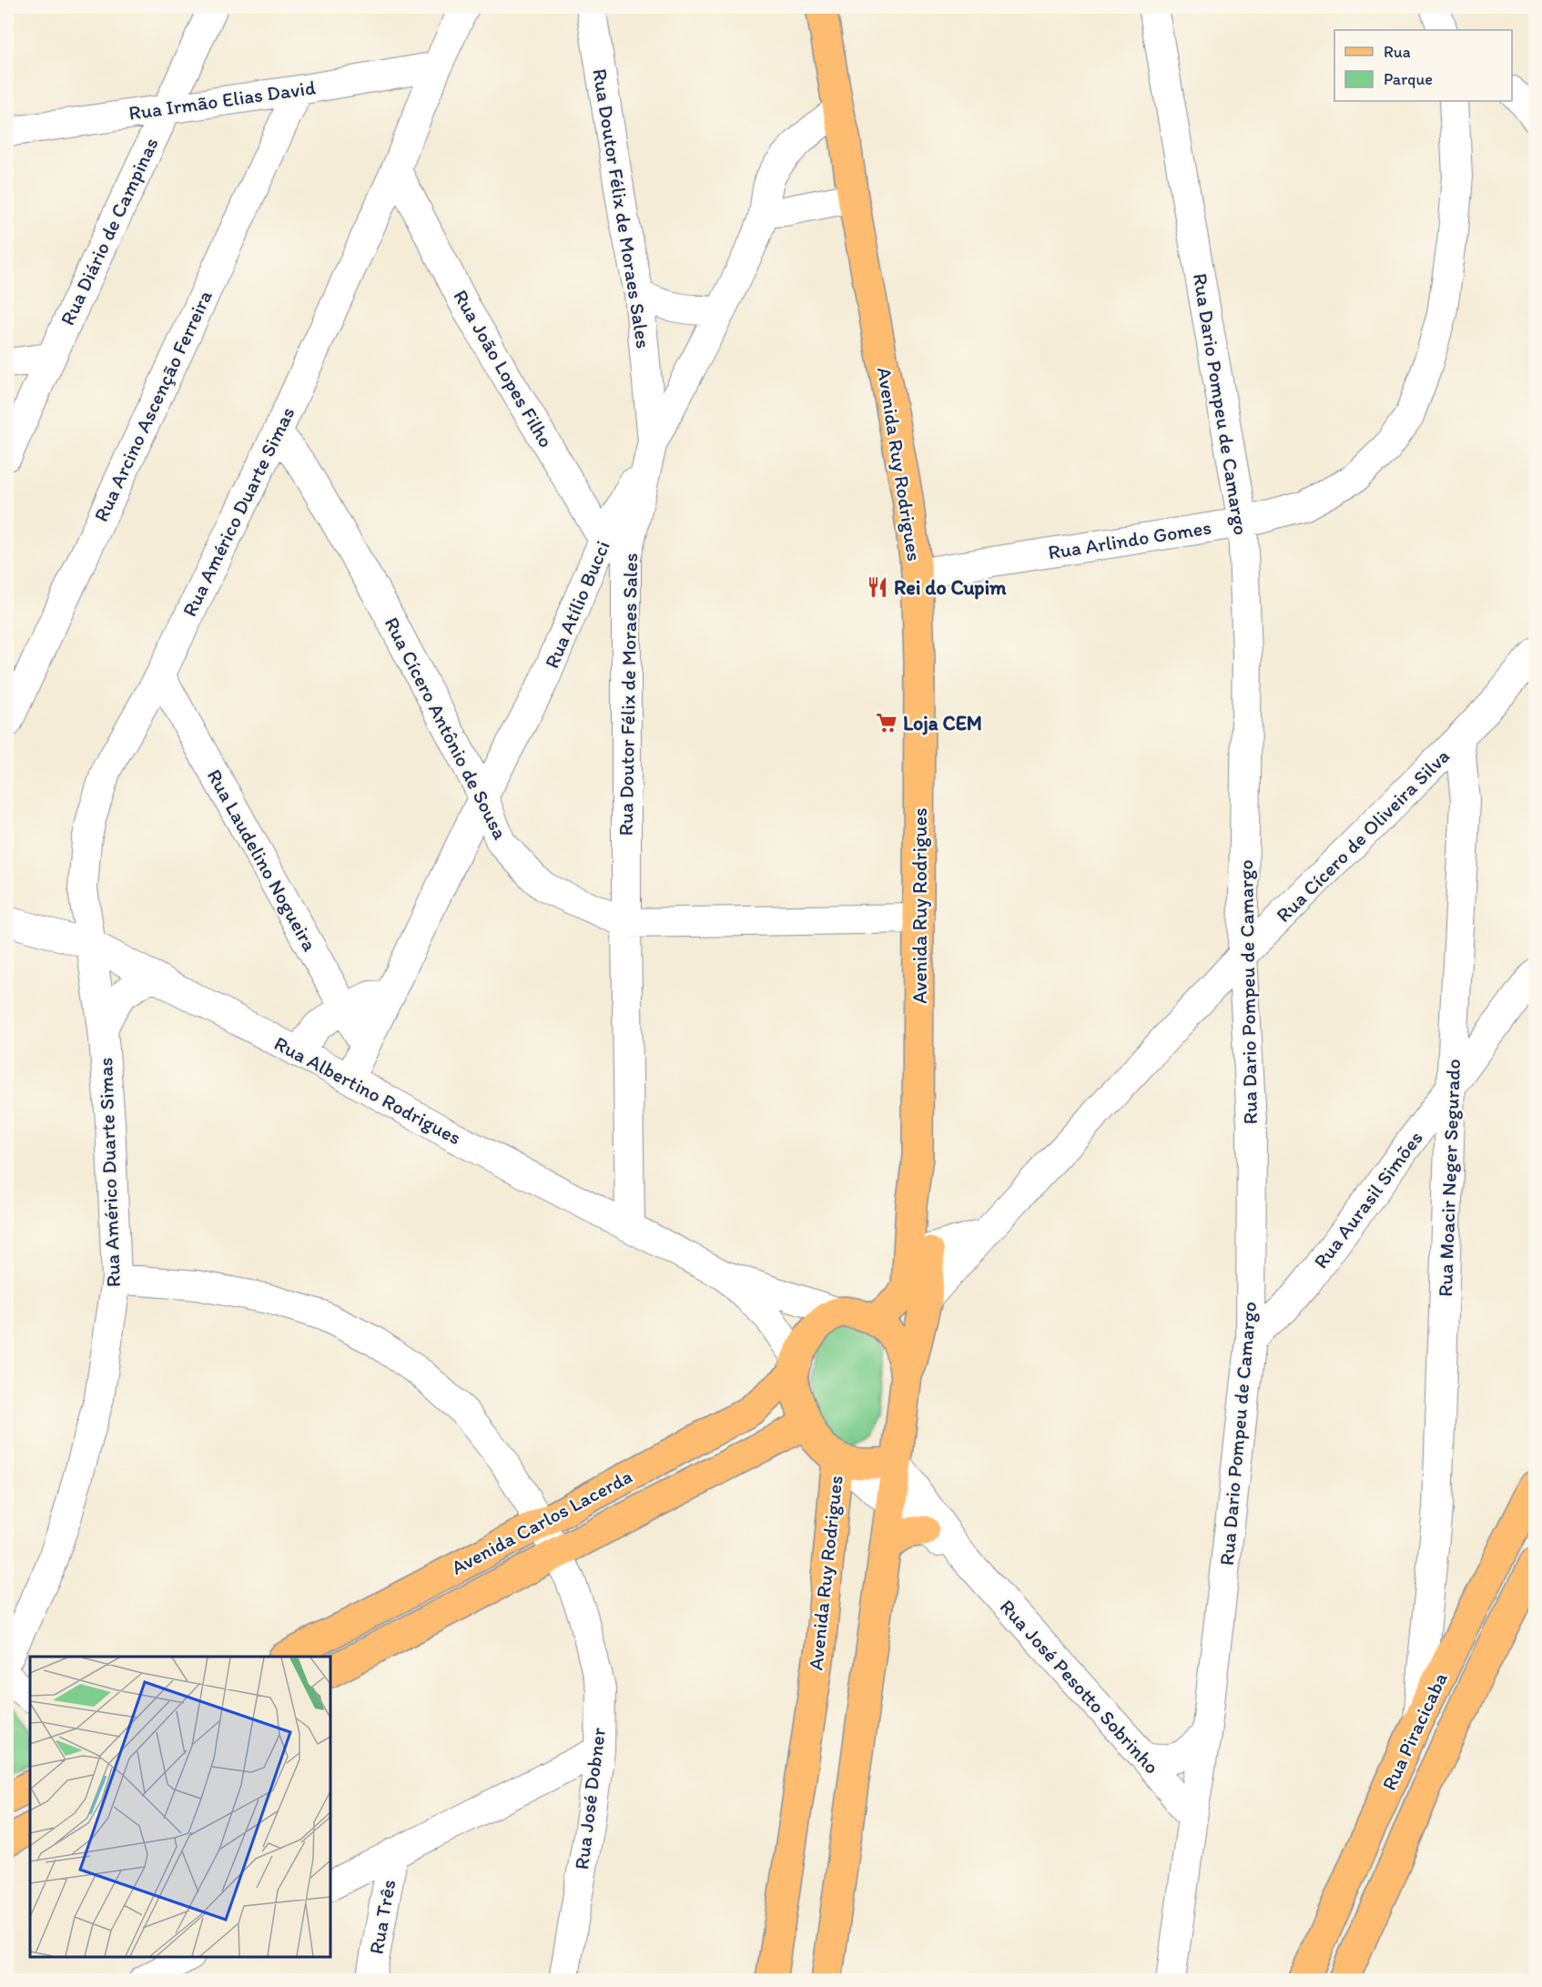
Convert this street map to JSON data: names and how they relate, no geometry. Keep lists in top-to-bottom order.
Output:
{
  "streets": {
    "main road": ["Avenida Ruy Rodrigues", "Avenida Carlos Lacerda", "Rua Piracicaba"],
    "street": [
      "Rua Irmão Elias David",
      "Rua Doutor Félix de Moraes Sales",
      "Rua Diário de Campinas",
      "Rua João Lopes Filho",
      "Rua Dario Pompeu de Camargo",
      "Rua Arcino Ascenção Ferreira",
      "Rua Américo Duarte Simas",
      "Rua Arlindo Gomes",
      "Rua Atílio Bucci",
      "Rua Cícero Antônio de Sousa",
      "Rua Cícero de Oliveira Silva",
      "Rua Laudelino Nogueira",
      "Rua Albertino Rodrigues",
      "Rua Moacir Neger Segurado",
      "Rua Aurasil Simões",
      "Rua José Pesotto Sobrinho",
      "Rua José Dobner",
      "Rua Três"
    ]
  },
  "crossings": [
    ["Rua Irmão Elias David", "Rua Diário de Campinas"],
    ["Rua Irmão Elias David", "Rua Arcino Ascenção Ferreira"],
    ["Rua Irmão Elias David", "Rua Américo Duarte Simas"],
    ["Rua Doutor Félix de Moraes Sales", "Rua João Lopes Filho"],
    ["Rua Doutor Félix de Moraes Sales", "Rua Atílio Bucci"],
    ["Rua Doutor Félix de Moraes Sales", "Rua Cícero Antônio de Sousa"],
    ["Rua Doutor Félix de Moraes Sales", "Rua Albertino Rodrigues"],
    ["Rua João Lopes Filho", "Rua Américo Duarte Simas"],
    ["Rua João Lopes Filho", "Rua Atílio Bucci"],
    ["Rua Dario Pompeu de Camargo", "Rua Arlindo Gomes"],
    ["Rua Dario Pompeu de Camargo", "Rua Cícero de Oliveira Silva"],
    ["Rua Dario Pompeu de Camargo", "Rua Aurasil Simões"],
    ["Rua Dario Pompeu de Camargo", "Rua José Pesotto Sobrinho"],
    ["Avenida Ruy Rodrigues", "Rua Arlindo Gomes"],
    ["Avenida Ruy Rodrigues", "Rua Atílio Bucci"],
    ["Avenida Ruy Rodrigues", "Rua Cícero Antônio de Sousa"],
    ["Avenida Ruy Rodrigues", "Rua Cícero de Oliveira Silva"],
    ["Avenida Ruy Rodrigues", "Rua Albertino Rodrigues"],
    ["Avenida Ruy Rodrigues", "Avenida Carlos Lacerda"],
    ["Avenida Ruy Rodrigues", "Rua José Pesotto Sobrinho"],
    ["Rua Américo Duarte Simas", "Rua Cícero Antônio de Sousa"],
    ["Rua Américo Duarte Simas", "Rua Laudelino Nogueira"],
    ["Rua Américo Duarte Simas", "Rua Albertino Rodrigues"],
    ["Rua Américo Duarte Simas", "Rua José Dobner"],
    ["Rua Atílio Bucci", "Rua Cícero Antônio de Sousa"],
    ["Rua Atílio Bucci", "Rua Laudelino Nogueira"],
    ["Rua Atílio Bucci", "Rua Albertino Rodrigues"],
    ["Rua Cícero de Oliveira Silva", "Rua Moacir Neger Segurado"],
    ["Rua Albertino Rodrigues", "Avenida Carlos Lacerda"],
    ["Rua Albertino Rodrigues", "Rua José Pesotto Sobrinho"],
    ["Rua Moacir Neger Segurado", "Rua Aurasil Simões"],
    ["Rua Moacir Neger Segurado", "Rua Piracicaba"],
    ["Avenida Carlos Lacerda", "Rua José Pesotto Sobrinho"],
    ["Avenida Carlos Lacerda", "Rua José Dobner"]
  ],
  "places": {
    "restaurant": ["Rei do Cupim"],
    "supermarket": ["Loja CEM"]
  },
  "legend": ["Rua", "Parque"]
}
